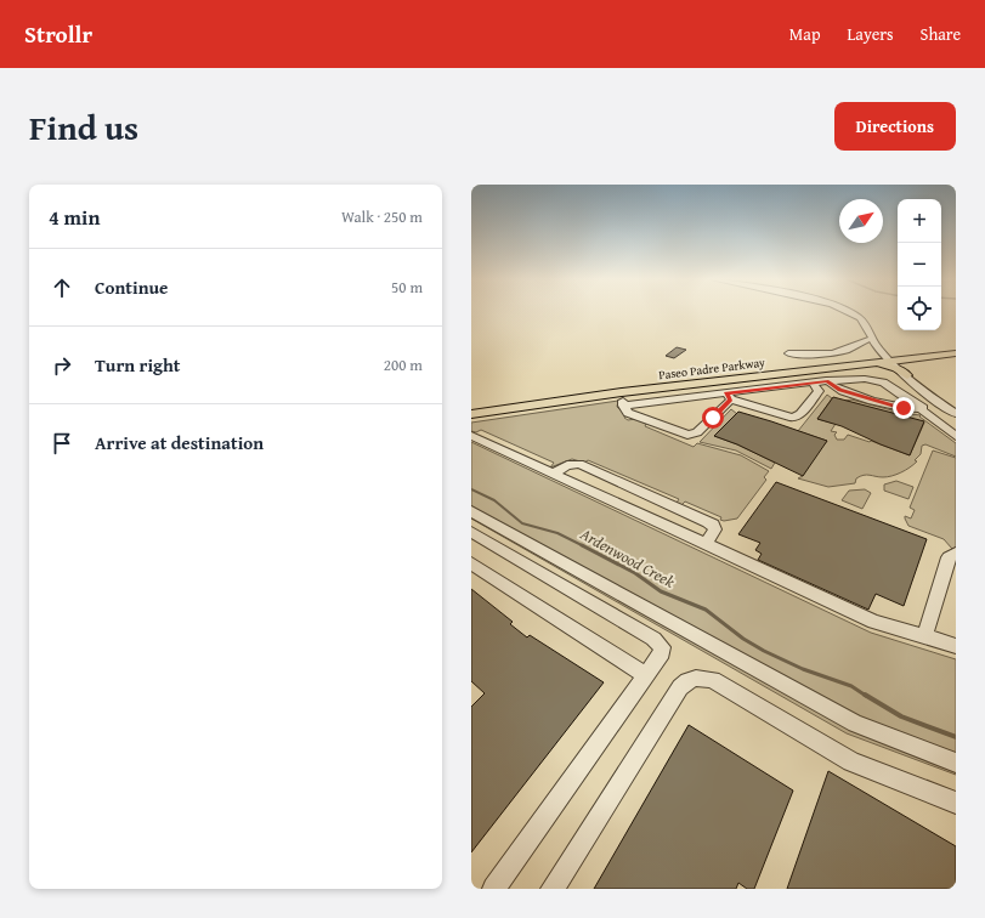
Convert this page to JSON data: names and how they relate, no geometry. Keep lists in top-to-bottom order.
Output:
{
  "streets": {
    "main road": ["Paseo Padre Parkway"]
  },
  "water": ["Ardenwood Creek"],
  "north": "top right",
  "page": {
    "header": "Strollr",
    "nav": ["Map", "Layers", "Share"],
    "title": "Find us",
    "buttons": "Directions",
    "heading": ["4 min", "Walk · 250 m"],
    "map_buttons": ["+", "−"],
    "list": [
      ["Continue", "50 m"],
      ["Turn right", "200 m"],
      "Arrive at destination"
    ]
  }
}
